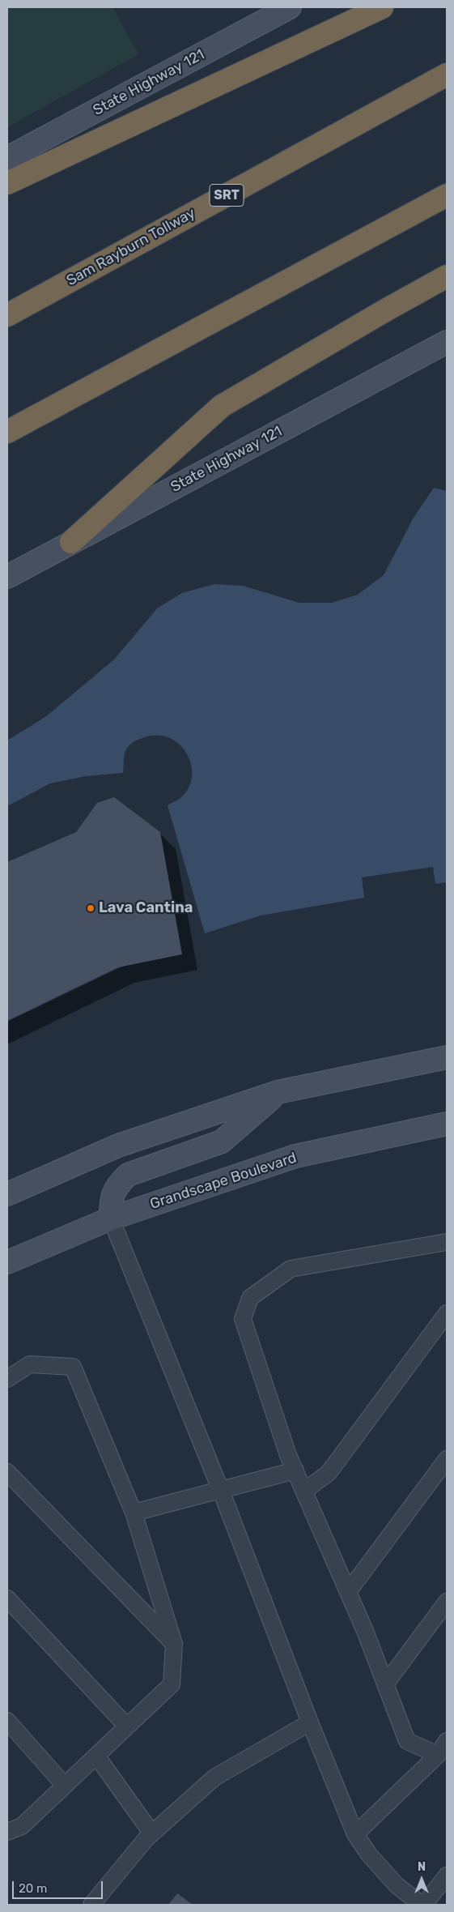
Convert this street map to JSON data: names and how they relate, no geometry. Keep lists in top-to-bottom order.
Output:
{
  "streets": {
    "highway": ["SRT", "Sam Rayburn Tollway"],
    "street": ["State Highway 121", "Grandscape Boulevard"]
  },
  "places": ["Lava Cantina"],
  "scale_bar": "20 m",
  "north": "top"
}
